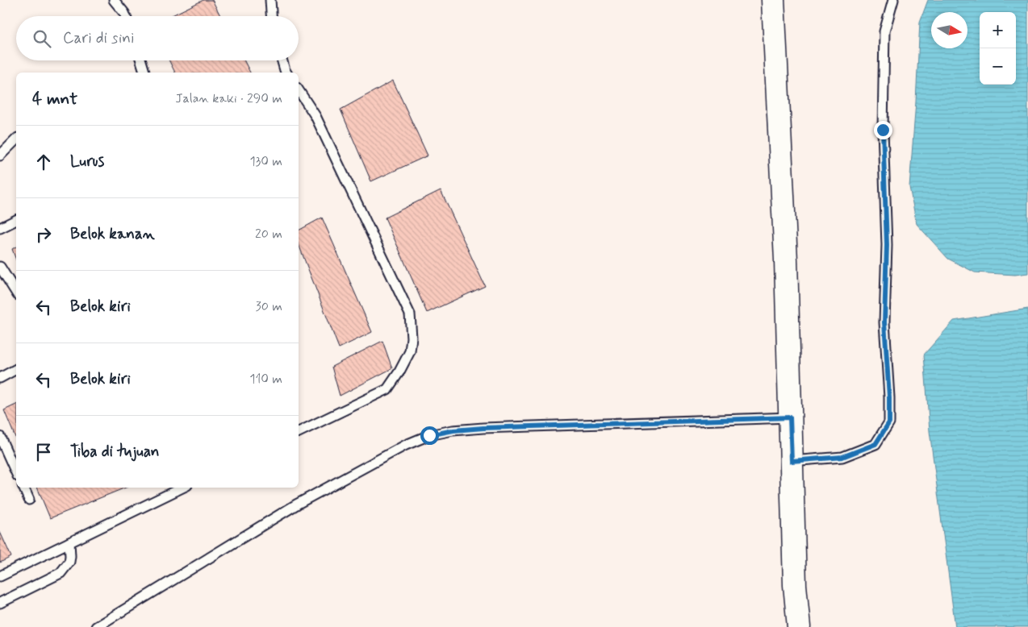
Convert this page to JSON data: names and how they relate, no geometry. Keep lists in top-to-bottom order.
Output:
{
  "north": "right",
  "page": {
    "map_buttons": ["+", "−"],
    "search": "Cari di sini",
    "heading": ["4 mnt", "Jalan kaki · 290 m"],
    "list": [
      ["Lurus", "130 m"],
      ["Belok kanan", "20 m"],
      ["Belok kiri", "30 m"],
      ["Belok kiri", "110 m"],
      "Tiba di tujuan"
    ]
  }
}
